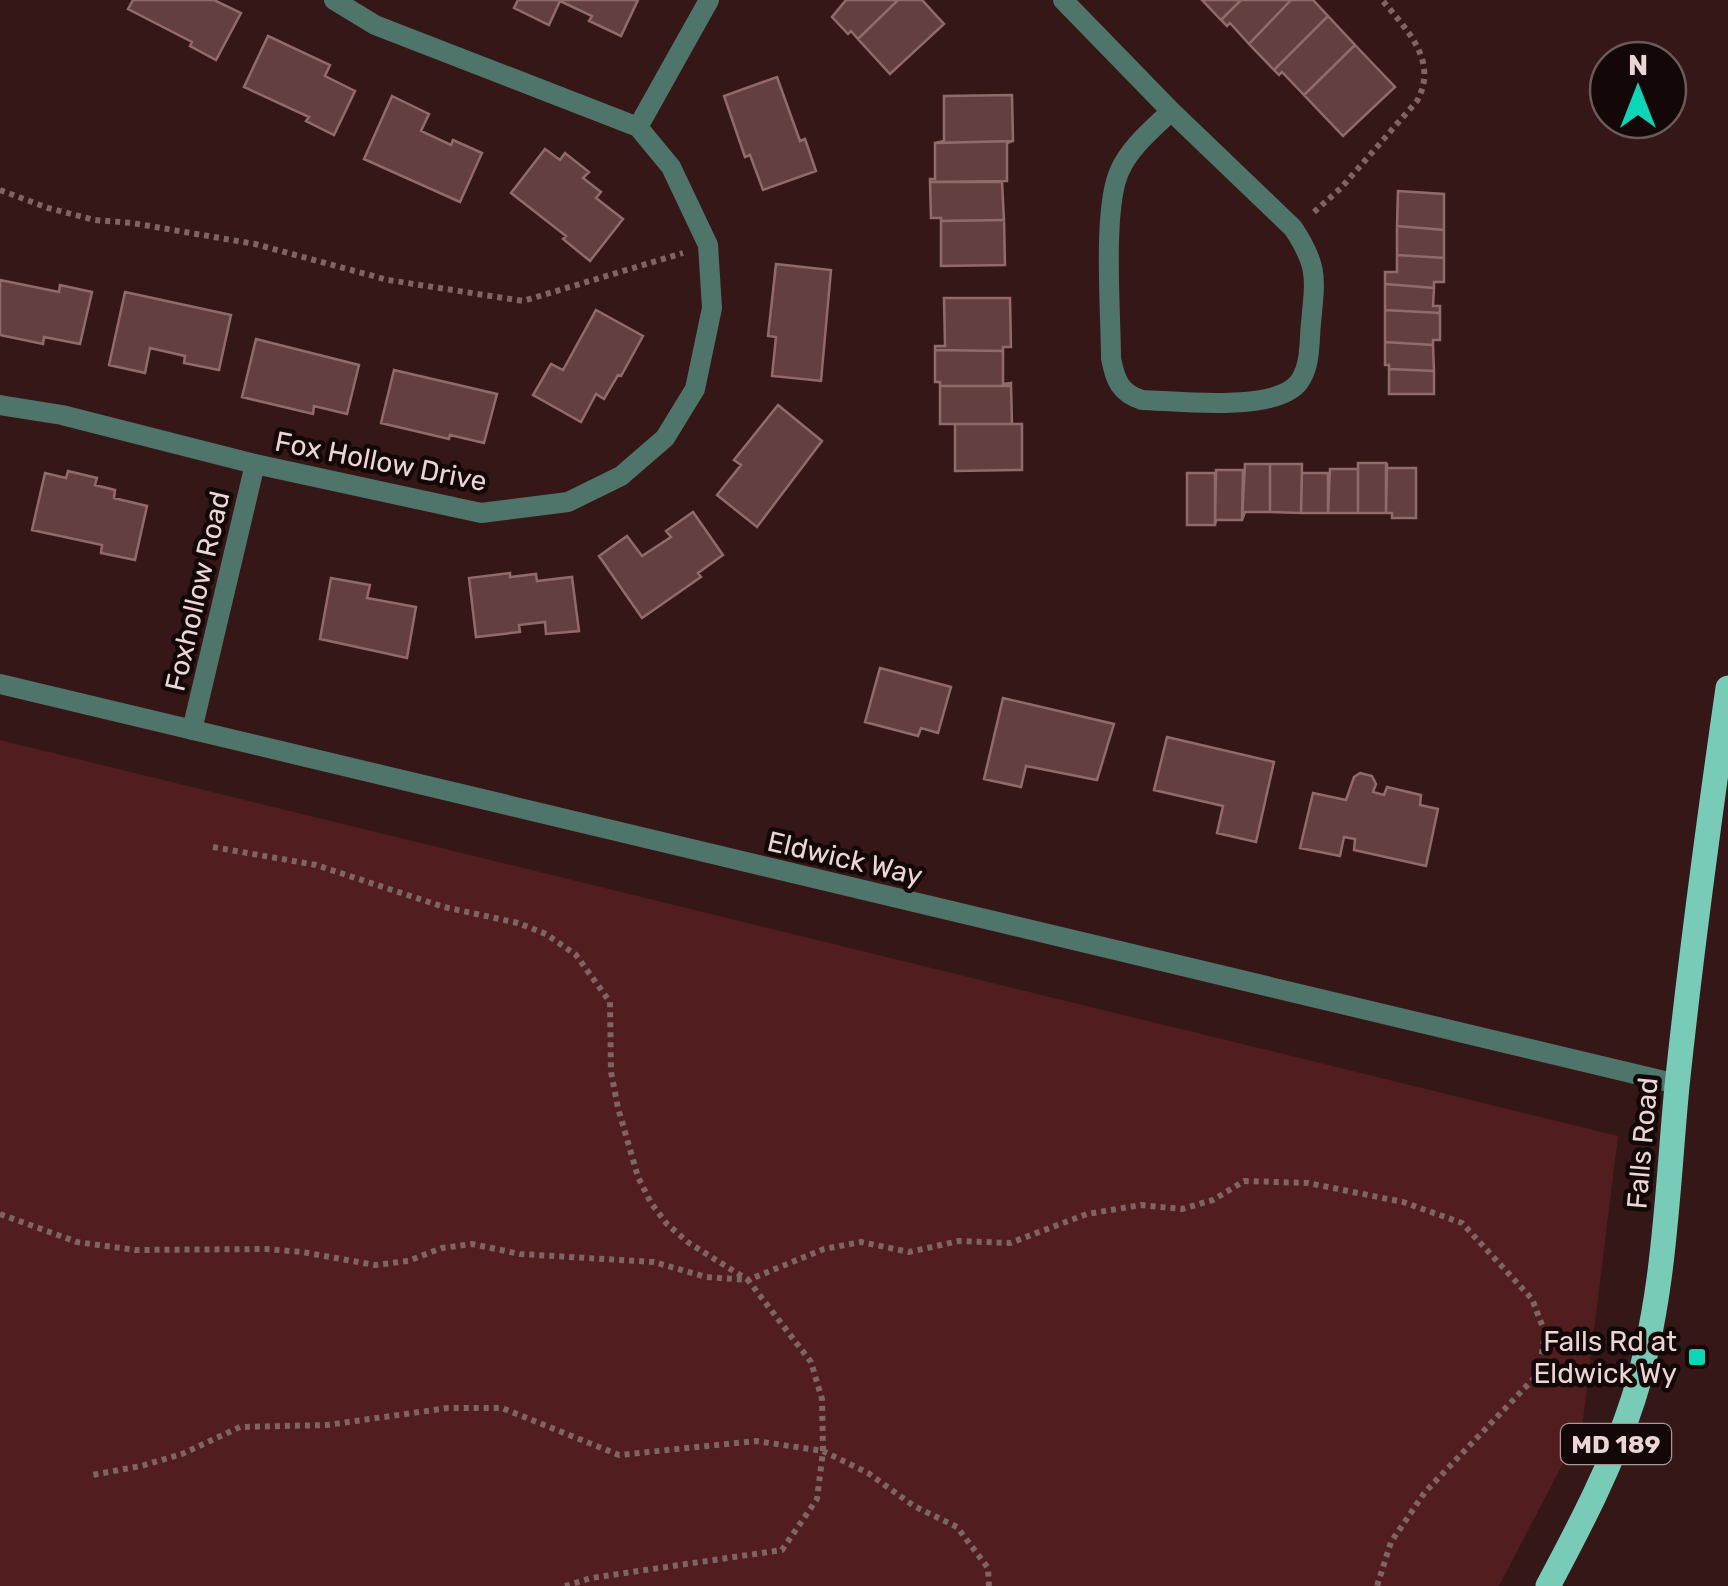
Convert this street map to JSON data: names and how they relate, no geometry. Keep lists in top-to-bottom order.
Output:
{
  "streets": {
    "main road": ["Falls Road", "MD 189"],
    "street": ["Fox Hollow Drive", "Foxhollow Road", "Eldwick Way"]
  },
  "crossings": [
    ["Fox Hollow Drive", "Foxhollow Road"],
    ["Foxhollow Road", "Eldwick Way"],
    ["Eldwick Way", "Falls Road"]
  ],
  "places": {
    "transit": ["Falls Rd at Eldwick Wy"]
  },
  "north": "top"
}
